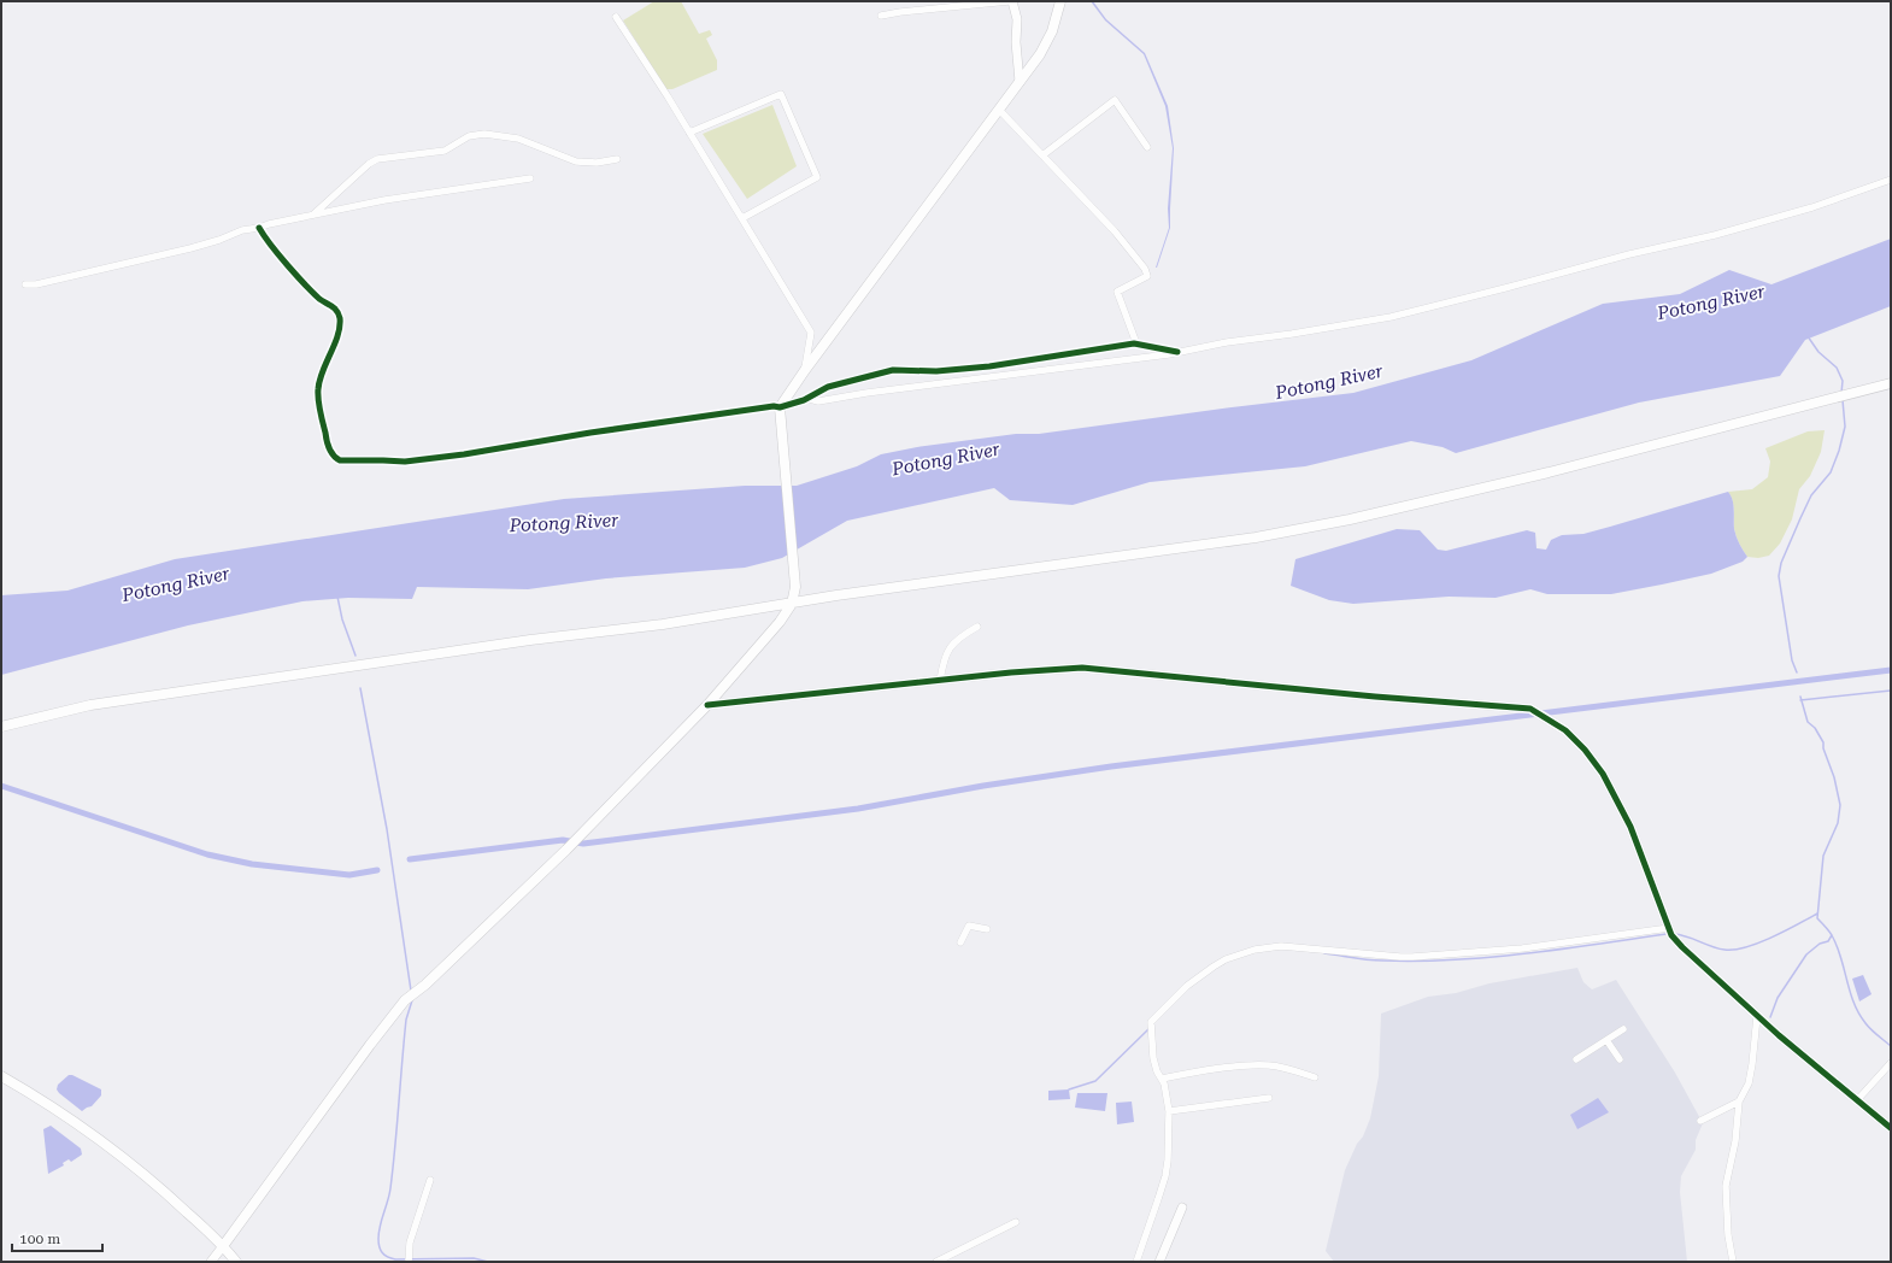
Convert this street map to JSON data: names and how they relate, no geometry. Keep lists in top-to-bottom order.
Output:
{
  "water": ["Potong River"],
  "scale_bar": "100 m"
}
